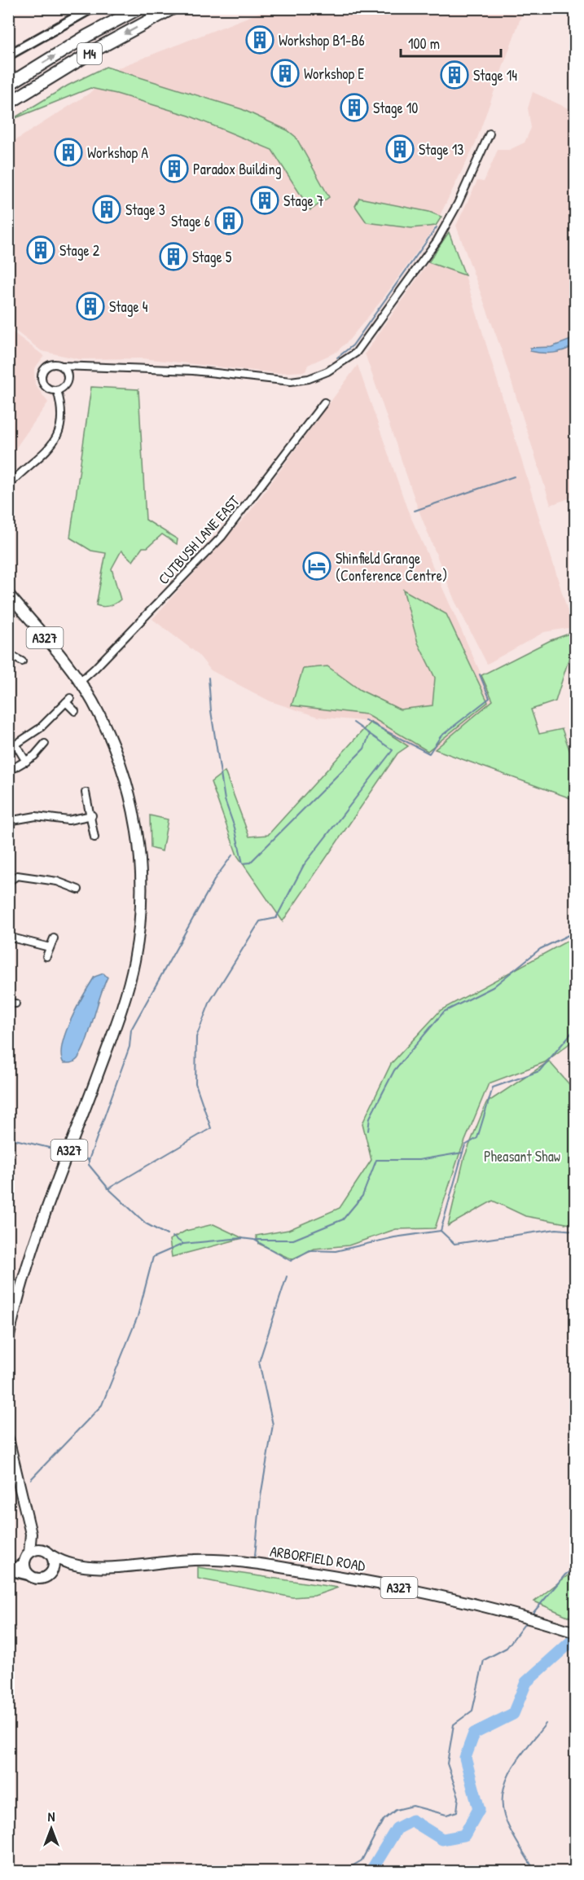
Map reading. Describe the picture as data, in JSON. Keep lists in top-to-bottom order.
{
  "streets": {
    "highway": ["M4"],
    "main road": ["A327", "ARBORFIELD ROAD"],
    "street": ["CUTBUSH LANE EAST"]
  },
  "crossings": [
    ["CUTBUSH LANE EAST", "A327"],
    ["A327", "ARBORFIELD ROAD"]
  ],
  "parks": ["Pheasant Shaw"],
  "places": {
    "building": [
      "Workshop B1-B6",
      "Workshop E",
      "Stage 14",
      "Stage 10",
      "Stage 13",
      "Workshop A",
      "Paradox Building",
      "Stage 7",
      "Stage 3",
      "Stage 6",
      "Stage 2",
      "Stage 5",
      "Stage 4"
    ],
    "hotel": ["Shinfield Grange (Conference Centre)"]
  },
  "scale_bar": "100 m",
  "north": "top"
}
